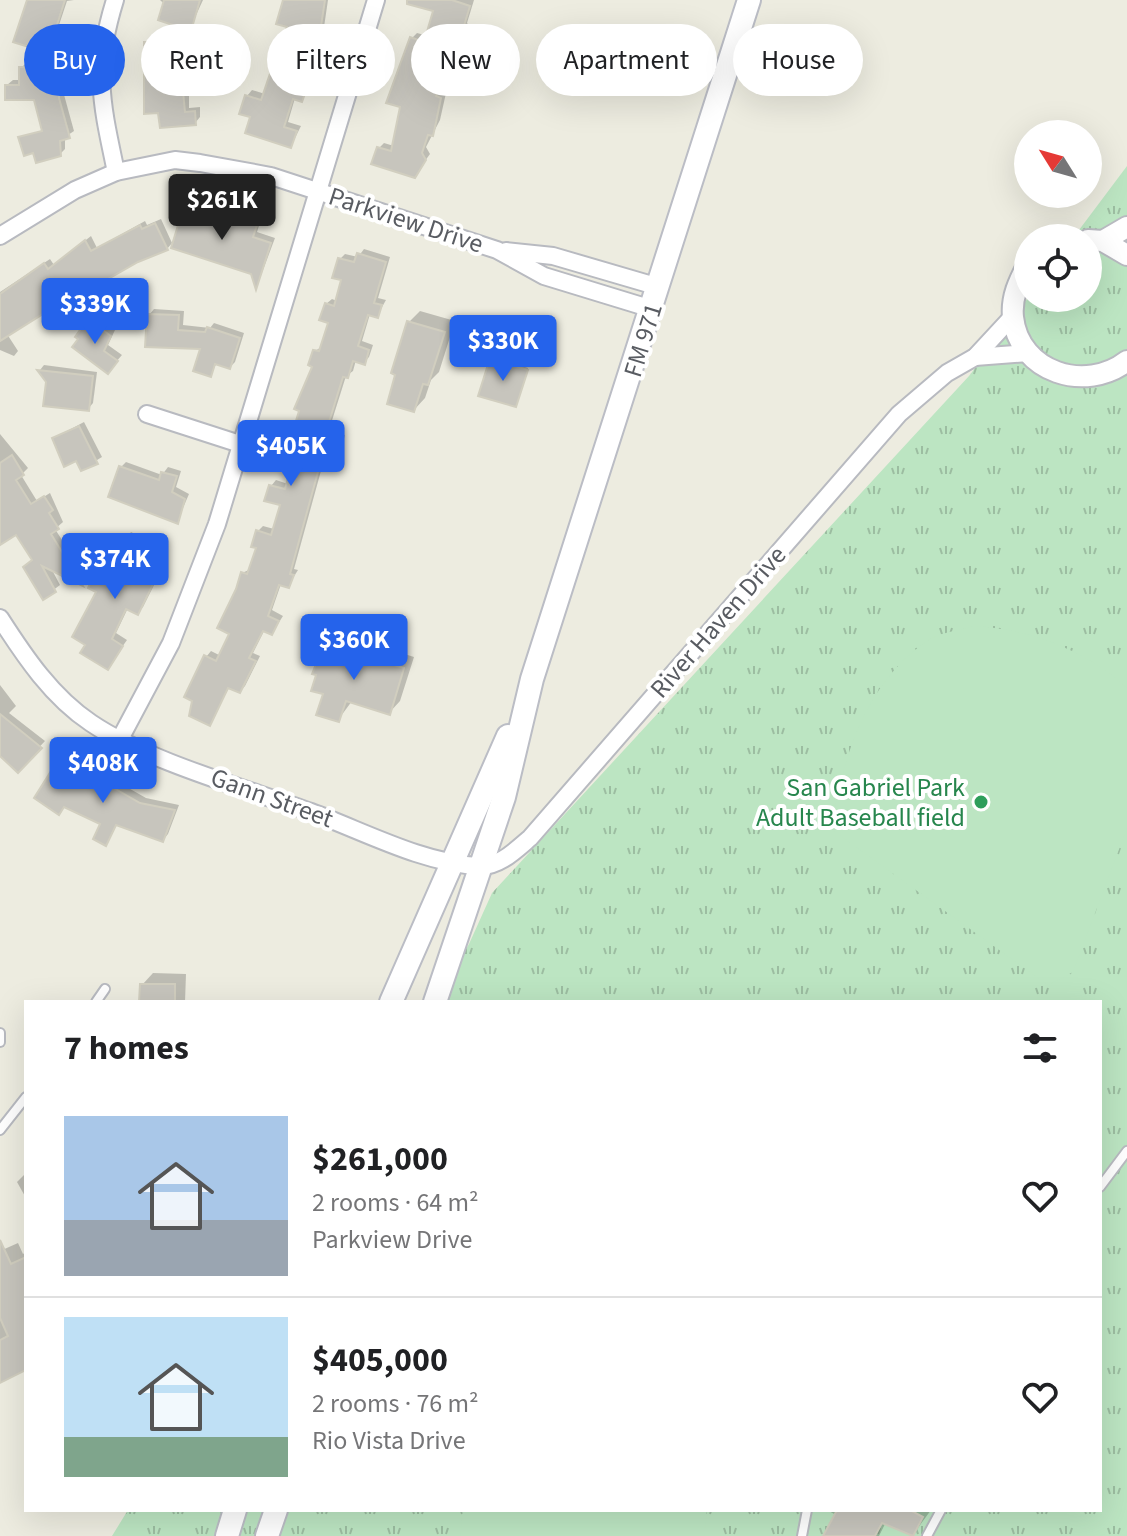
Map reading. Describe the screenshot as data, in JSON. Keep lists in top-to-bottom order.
{
  "streets": {
    "main road": ["FM 971"],
    "street": ["Parkview Drive", "River Haven Drive", "Gann Street"]
  },
  "crossings": [
    ["Parkview Drive", "FM 971"],
    ["FM 971", "River Haven Drive"],
    ["FM 971", "Gann Street"]
  ],
  "places": ["San Gabriel Park Adult Baseball field"],
  "north": "top left",
  "page": {
    "chip": [
      "Buy",
      "Rent",
      "Filters",
      "New",
      "Apartment",
      "House"
    ],
    "price": [
      "$261K",
      "$339K",
      "$330K",
      "$405K",
      "$374K",
      "$360K",
      "$408K"
    ],
    "heading": "7 homes",
    "list": [
      {
        "name": "$261,000",
        "note": "2 rooms · 64 m² · Parkview Drive"
      },
      {
        "name": "$405,000",
        "note": "2 rooms · 76 m² · Rio Vista Drive"
      }
    ]
  }
}
